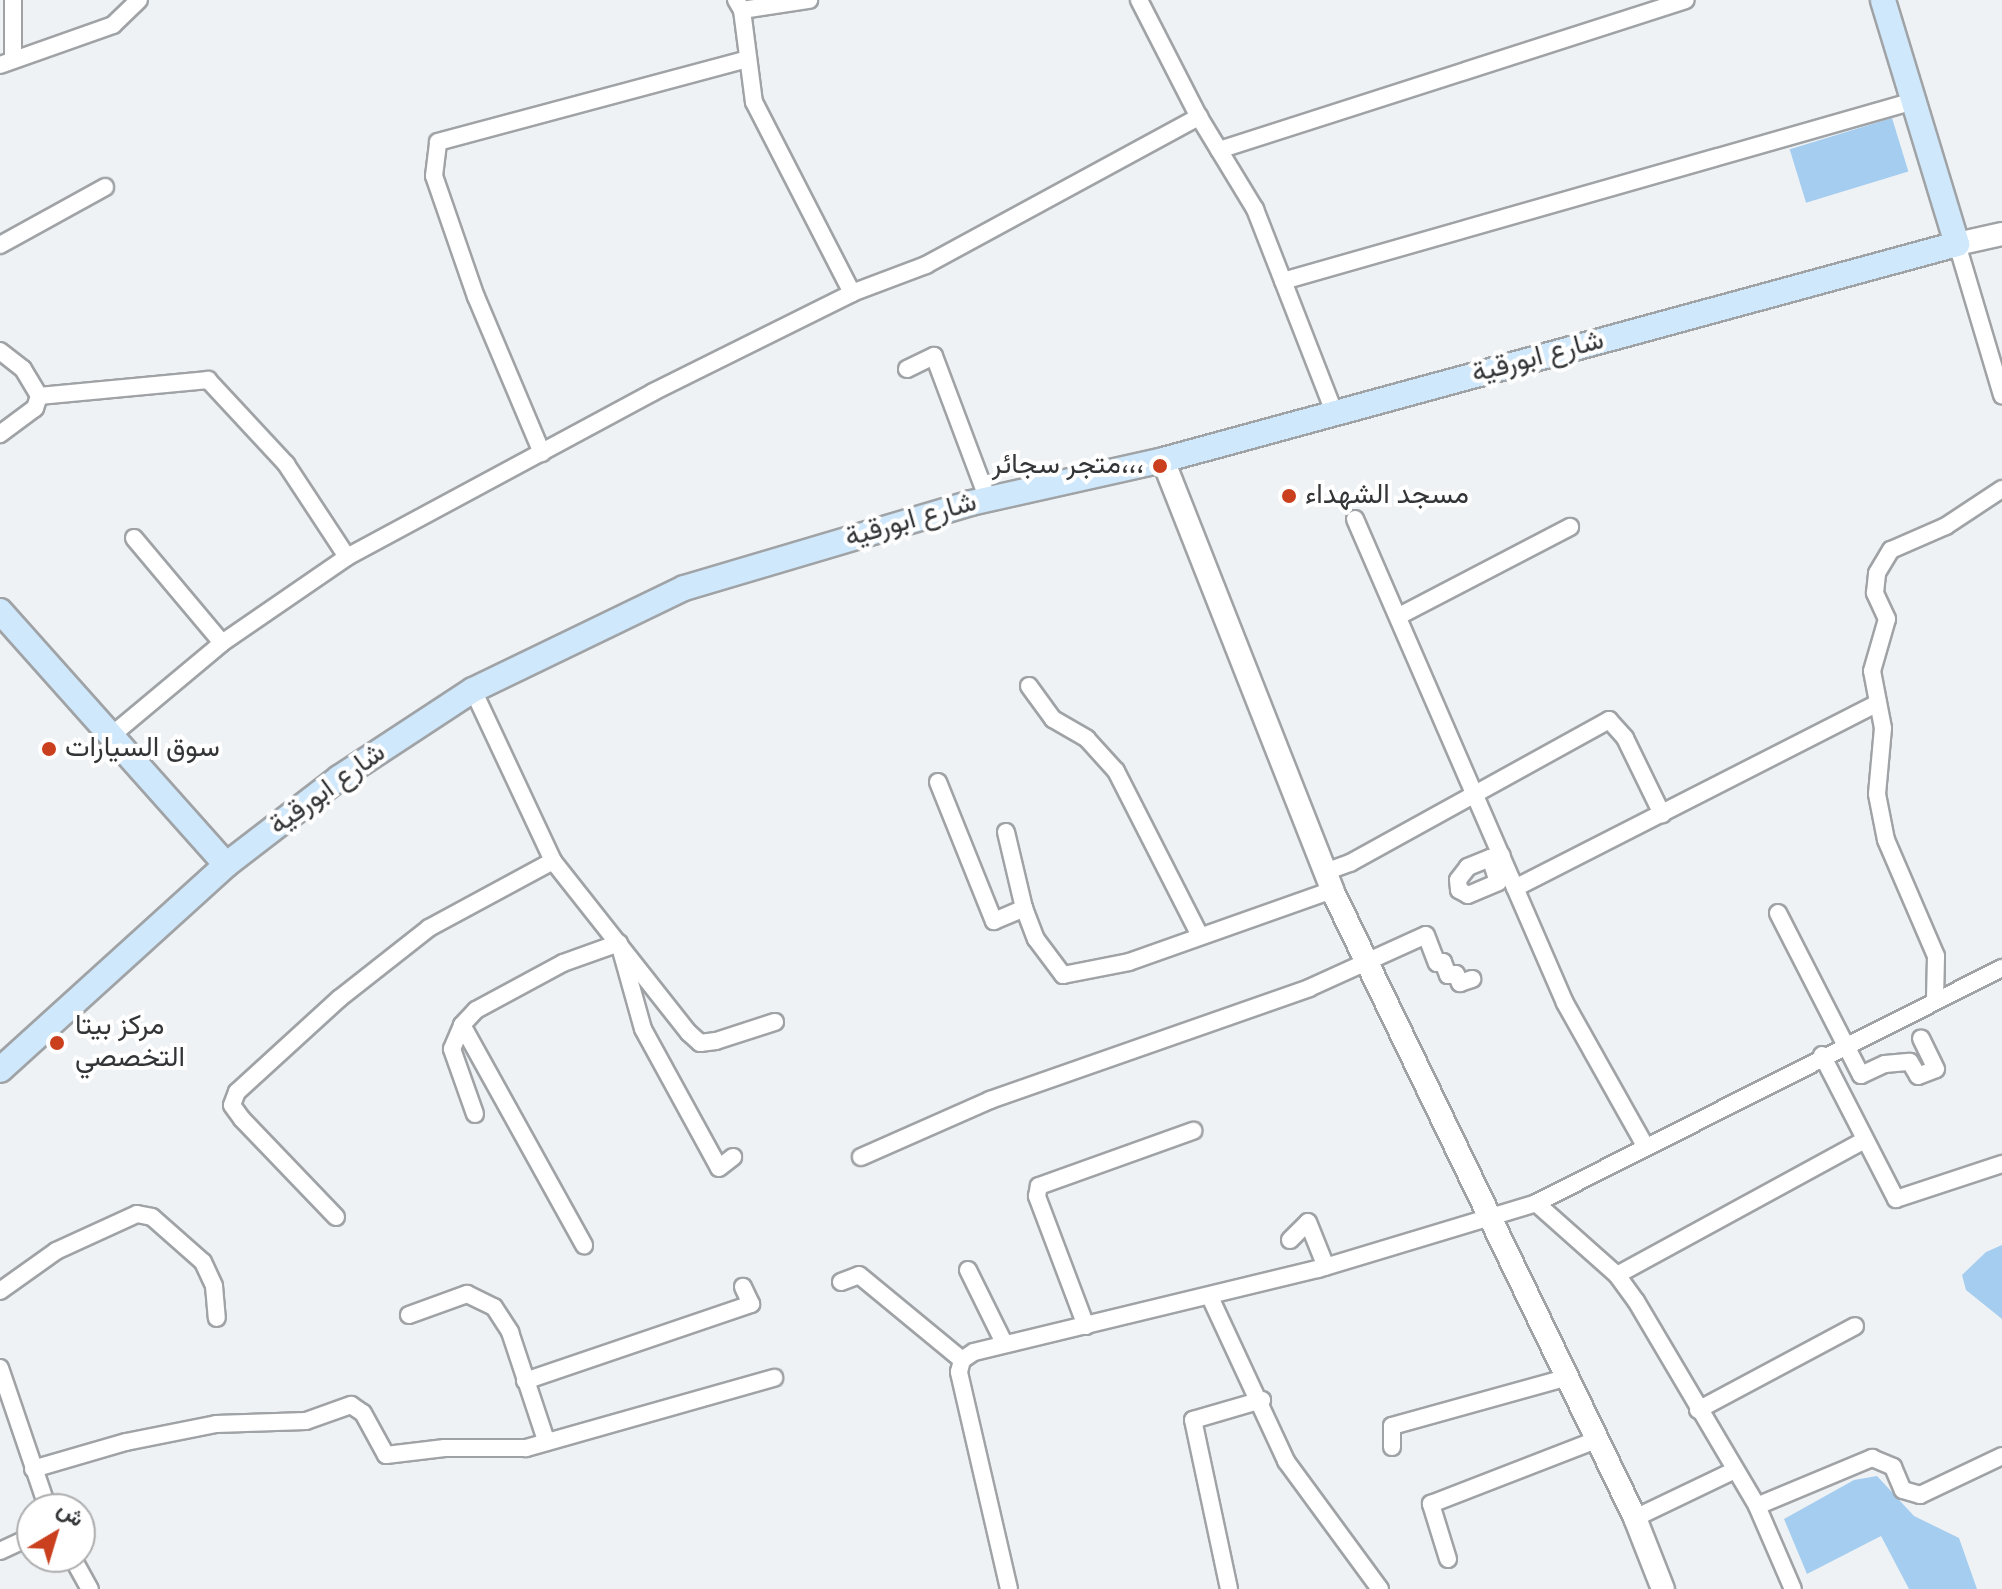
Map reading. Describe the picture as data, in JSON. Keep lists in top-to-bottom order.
{
  "streets": {
    "main road": ["شارع ابورقية"]
  },
  "places": [
    "متجر سجائر،،،",
    "مسجد الشهداء",
    "سوق السيارات",
    "مركز بيتا التخصصي"
  ],
  "north": "top right"
}
